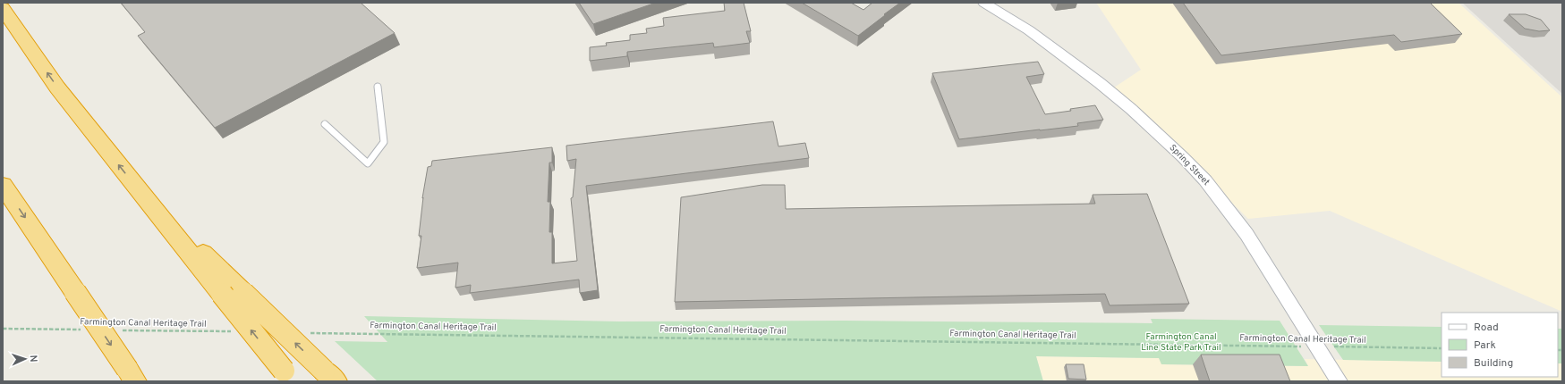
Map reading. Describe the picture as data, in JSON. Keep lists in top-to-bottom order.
{
  "streets": {
    "street": ["Spring Street"],
    "path": ["Farmington Canal Heritage Trail"]
  },
  "crossings": [
    ["Spring Street", "Farmington Canal Heritage Trail"]
  ],
  "parks": ["Farmington Canal Line State Park Trail"],
  "legend": ["Road", "Park", "Building"],
  "north": "right"
}
